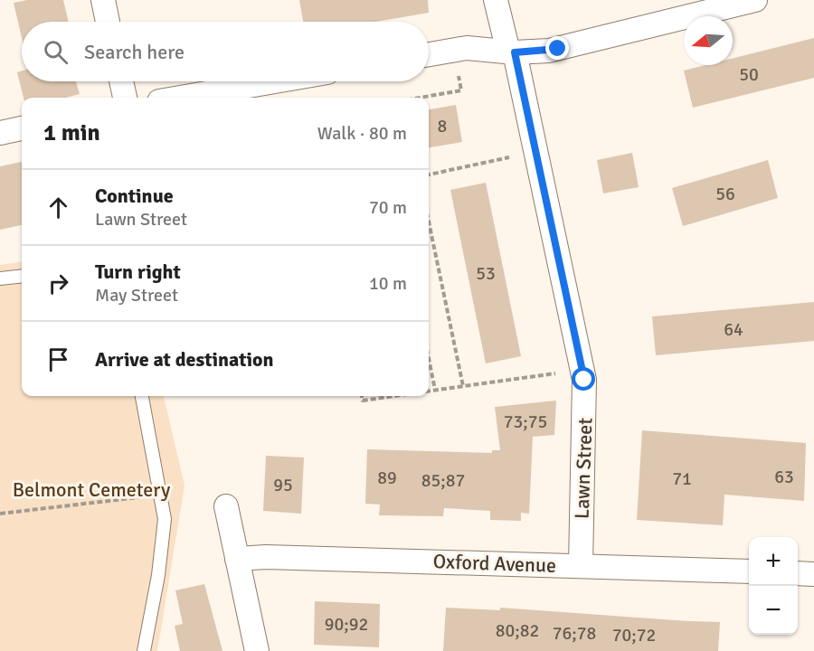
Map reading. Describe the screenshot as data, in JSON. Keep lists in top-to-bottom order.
{
  "streets": {
    "street": ["Lawn Street", "Oxford Avenue"]
  },
  "crossings": [
    ["Lawn Street", "Oxford Avenue"]
  ],
  "parks": ["Belmont Cemetery"],
  "house_numbers": [
    "50",
    "8",
    "56",
    "53",
    "64",
    "73;75",
    "63",
    "89",
    "71",
    "85;87",
    "95",
    "90;92",
    "80;82",
    "76;78",
    "70;72"
  ],
  "north": "left",
  "page": {
    "search": "Search here",
    "heading": ["1 min", "Walk · 80 m"],
    "list": [
      ["Continue", "Lawn Street", "70 m"],
      ["Turn right", "May Street", "10 m"],
      "Arrive at destination"
    ],
    "map_buttons": ["+", "−"]
  }
}
